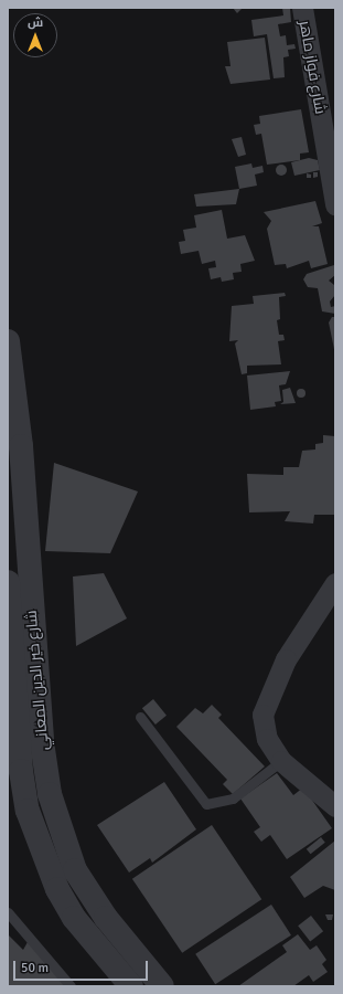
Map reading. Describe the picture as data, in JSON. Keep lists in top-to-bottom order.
{
  "streets": {
    "street": ["شارع فواز ماهر", "شارع خير الدين المعاني"]
  },
  "scale_bar": "50 m",
  "north": "top"
}
